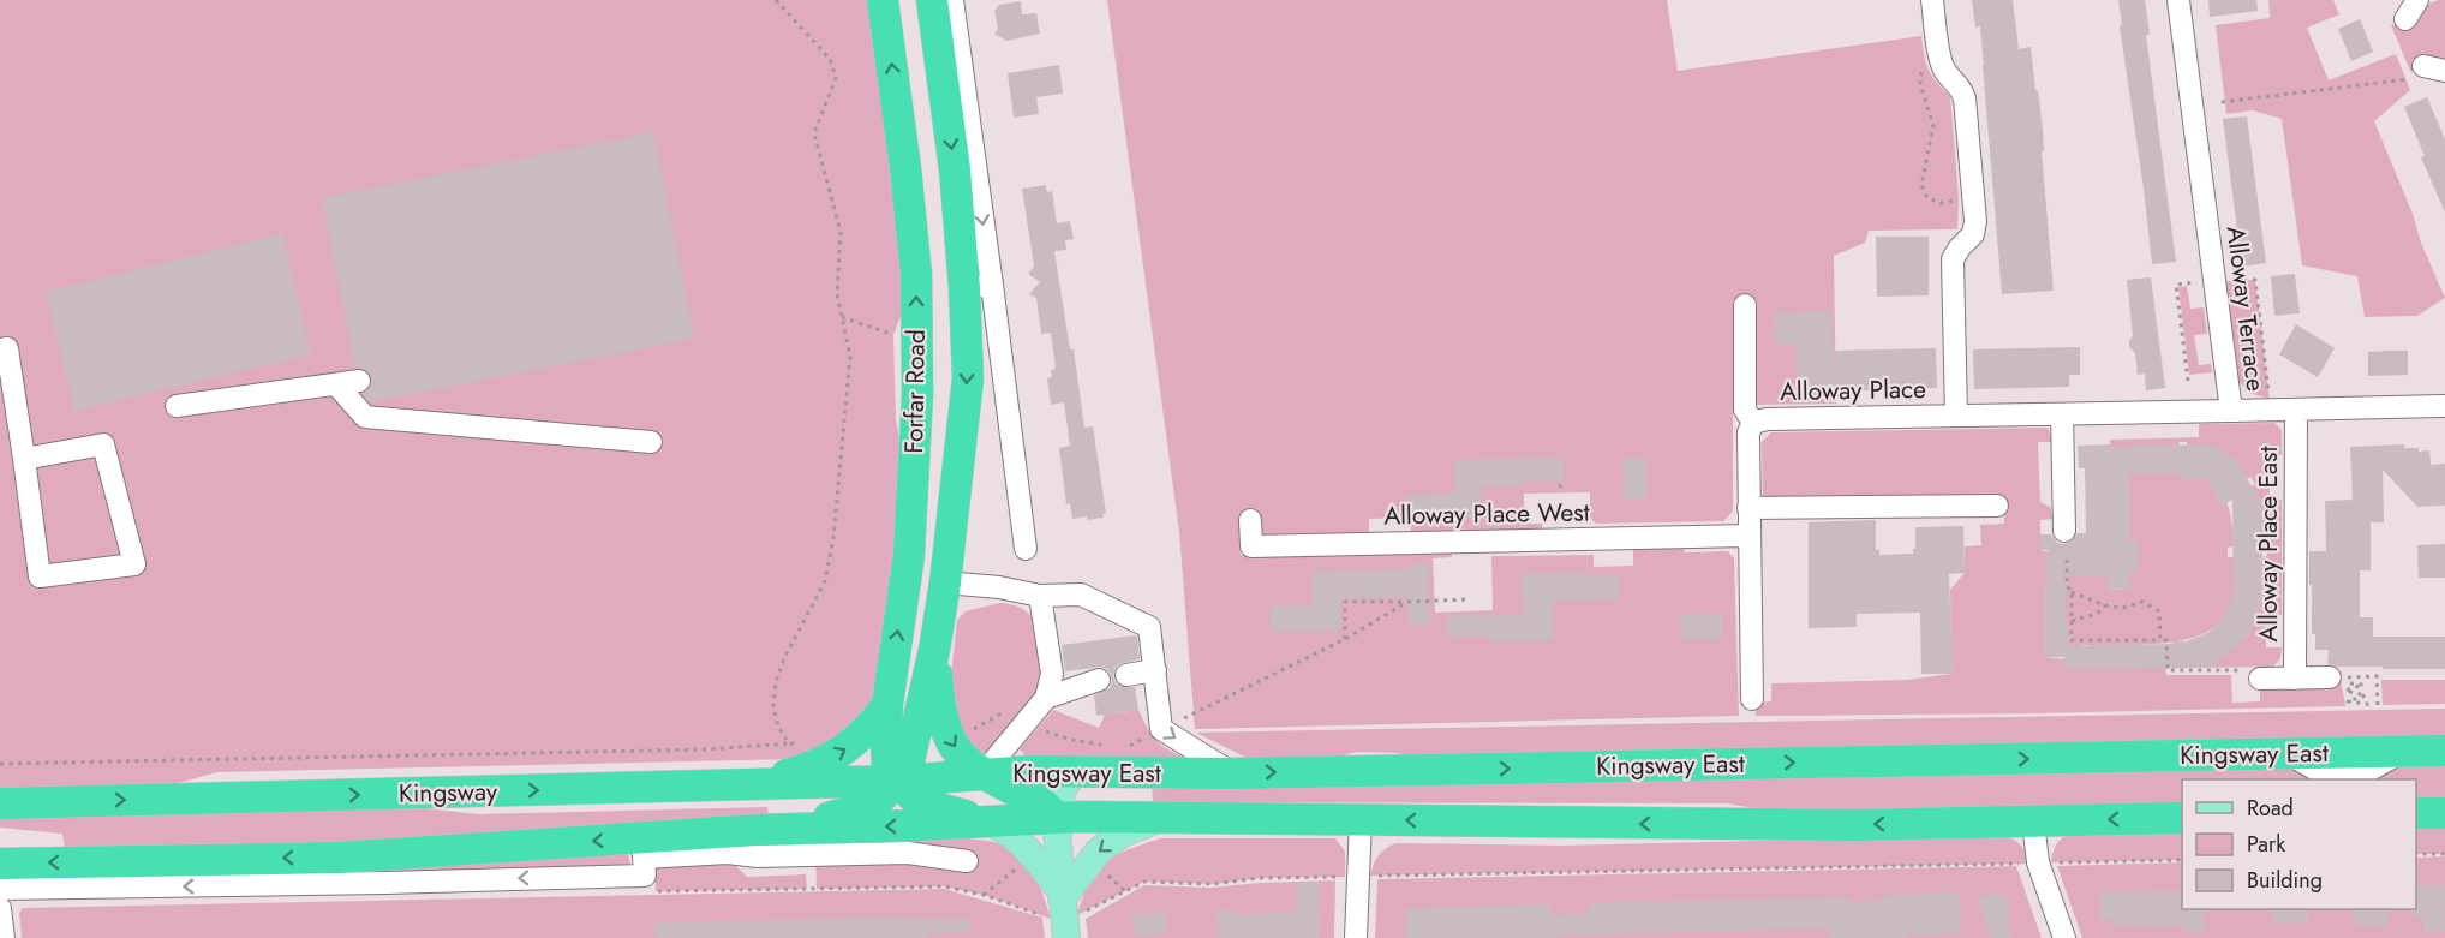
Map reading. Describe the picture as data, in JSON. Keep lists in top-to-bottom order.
{
  "streets": {
    "highway": ["Forfar Road", "Kingsway East", "Kingsway"],
    "street": [
      "Alloway Terrace",
      "Alloway Place",
      "Alloway Place West",
      "Alloway Place East"
    ]
  },
  "crossings": [
    ["Alloway Terrace", "Alloway Place"],
    ["Alloway Terrace", "Alloway Place East"],
    ["Alloway Place", "Alloway Place West"],
    ["Forfar Road", "Kingsway East"],
    ["Forfar Road", "Kingsway"],
    ["Kingsway East", "Kingsway"]
  ],
  "legend": ["Road", "Park", "Building"]
}
